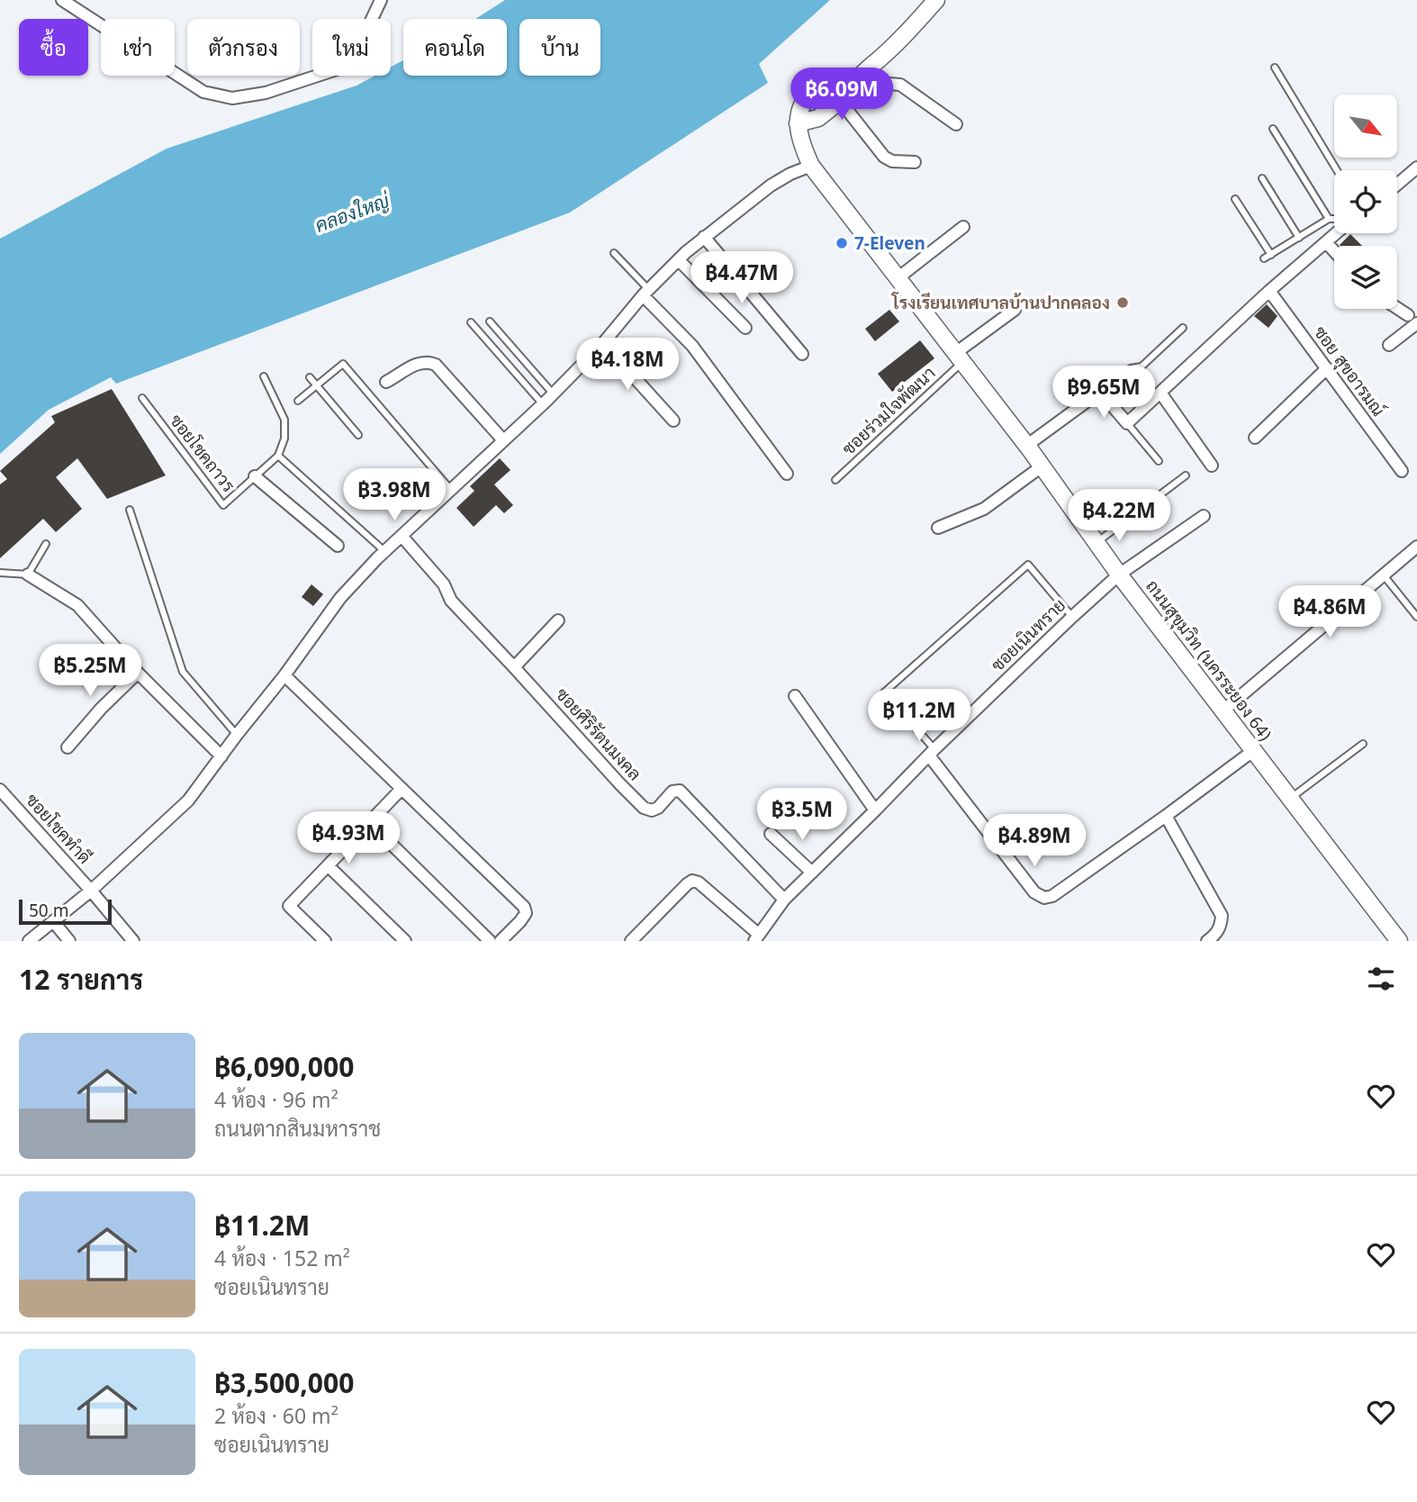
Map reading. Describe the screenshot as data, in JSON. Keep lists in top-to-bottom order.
{
  "streets": {
    "street": [
      "ซอย สุขอารมณ์",
      "ซอยเนินทราย",
      "ถนนสุขุมวิท (นครระยอง 64)",
      "ซอยศิริรัตนมงคล",
      "ซอยโชคทำดี"
    ],
    "lane": ["ซอยร่วมใจพัฒนา", "ซอยโชคถาวร"]
  },
  "crossings": [
    ["ซอยร่วมใจพัฒนา", "ถนนสุขุมวิท (นครระยอง 64)"],
    ["ซอยเนินทราย", "ถนนสุขุมวิท (นครระยอง 64)"],
    ["ซอยเนินทราย", "ซอยศิริรัตนมงคล"]
  ],
  "water": ["คลองใหญ่"],
  "places": ["7-Eleven", "โรงเรียนเทศบาลบ้านปากคลอง"],
  "scale_bar": "50 m",
  "north": "bottom right",
  "page": {
    "chip": [
      "ซื้อ",
      "เช่า",
      "ตัวกรอง",
      "ใหม่",
      "คอนโด",
      "บ้าน"
    ],
    "price": [
      "฿6.09M",
      "฿4.47M",
      "฿4.18M",
      "฿9.65M",
      "฿3.98M",
      "฿4.22M",
      "฿4.86M",
      "฿5.25M",
      "฿11.2M",
      "฿3.5M",
      "฿4.93M",
      "฿4.89M"
    ],
    "scale": "50 m",
    "heading": "12 รายการ",
    "list": [
      {
        "name": "฿6,090,000",
        "note": "4 ห้อง · 96 m² · ถนนตากสินมหาราช"
      },
      {
        "name": "฿11.2M",
        "note": "4 ห้อง · 152 m² · ซอยเนินทราย"
      },
      {
        "name": "฿3,500,000",
        "note": "2 ห้อง · 60 m² · ซอยเนินทราย"
      }
    ]
  }
}
